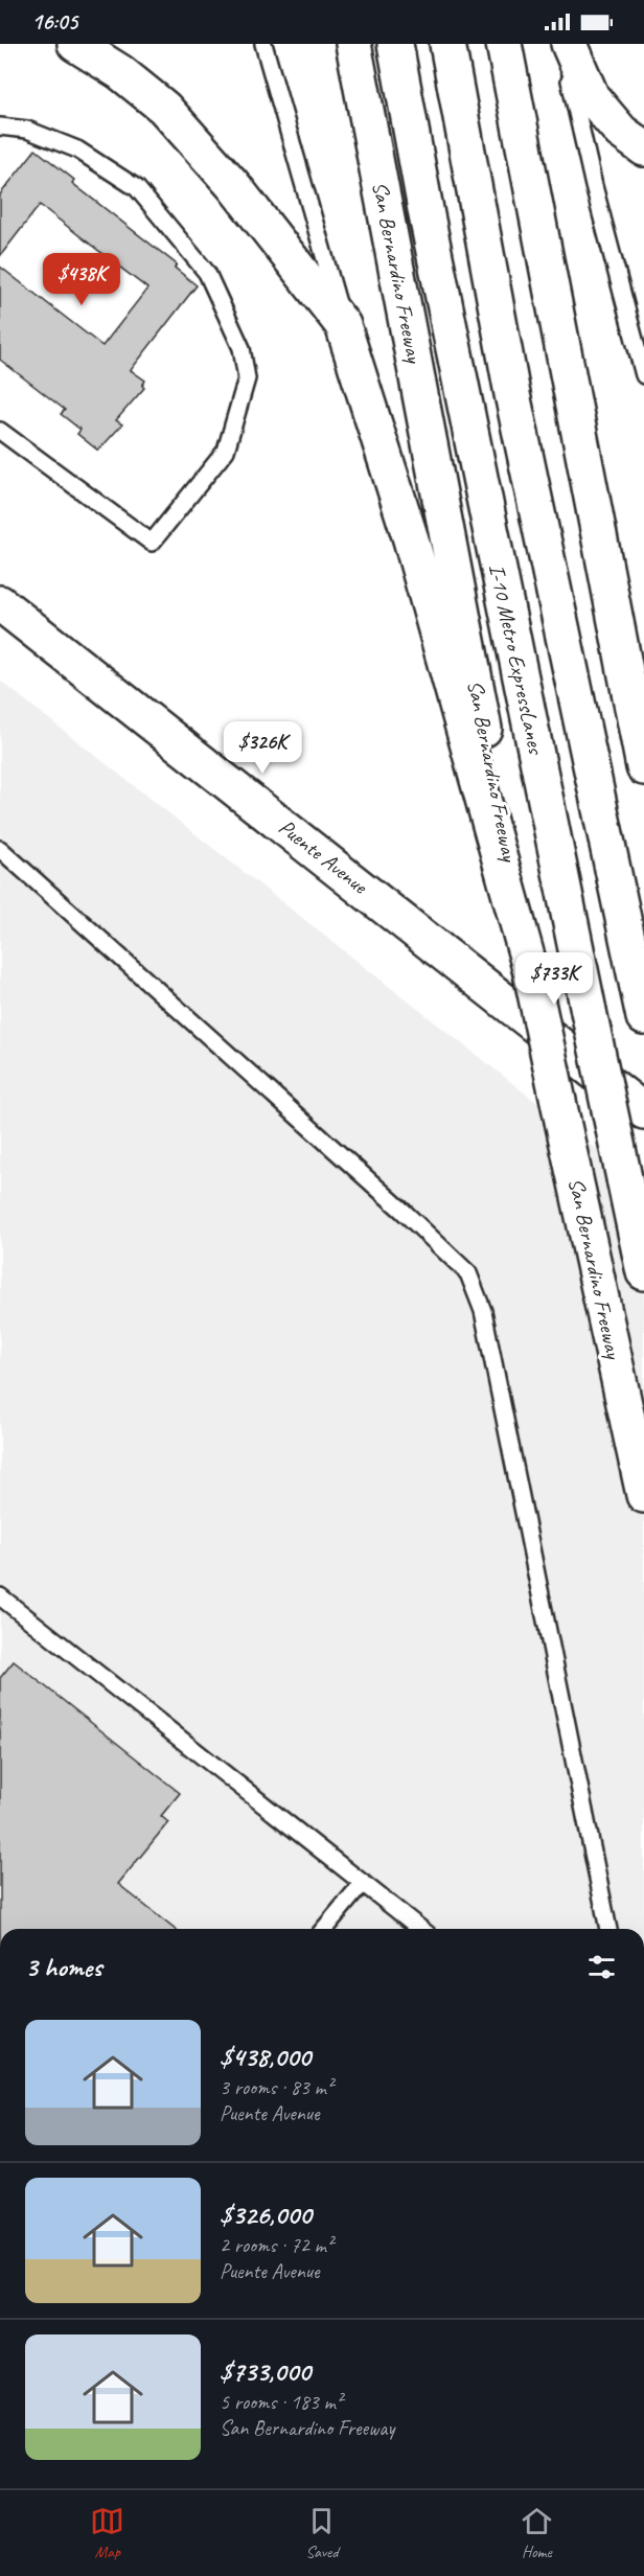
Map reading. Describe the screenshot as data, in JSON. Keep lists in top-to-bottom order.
{
  "streets": {
    "main road": ["San Bernardino Freeway", "I-10 Metro ExpressLanes", "Puente Avenue"]
  },
  "page": {
    "status": "16:05",
    "price": ["$438K", "$326K", "$733K"],
    "heading": "3 homes",
    "list": [
      {
        "name": "$438,000",
        "note": "3 rooms · 83 m² · Puente Avenue"
      },
      {
        "name": "$326,000",
        "note": "2 rooms · 72 m² · Puente Avenue"
      },
      {
        "name": "$733,000",
        "note": "5 rooms · 183 m² · San Bernardino Freeway"
      }
    ],
    "tabs": ["Map", "Saved", "Home"]
  }
}
